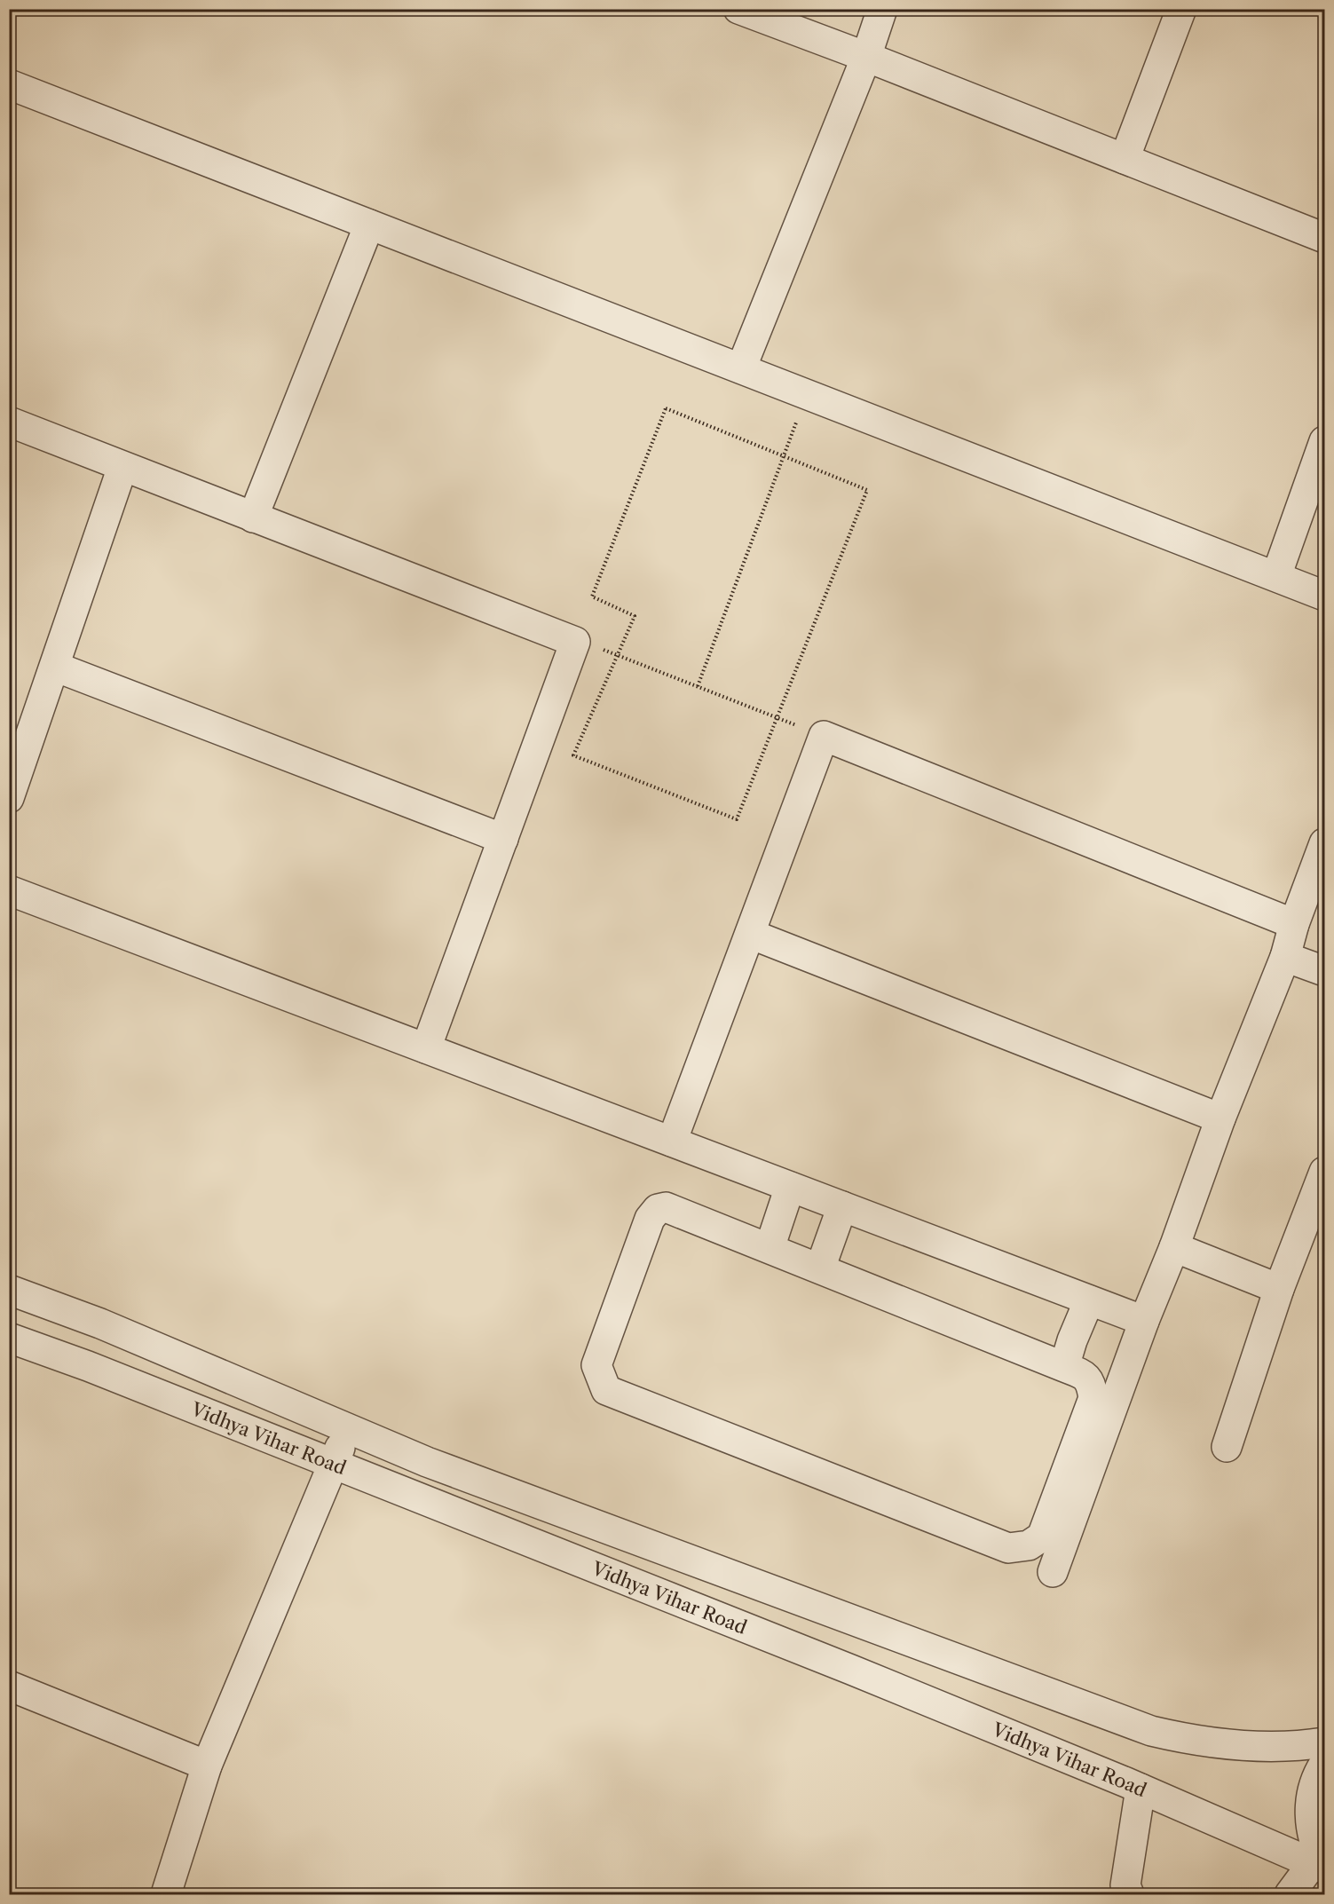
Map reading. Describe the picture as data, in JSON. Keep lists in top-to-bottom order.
{
  "streets": {
    "street": ["Vidhya Vihar Road"]
  }
}
